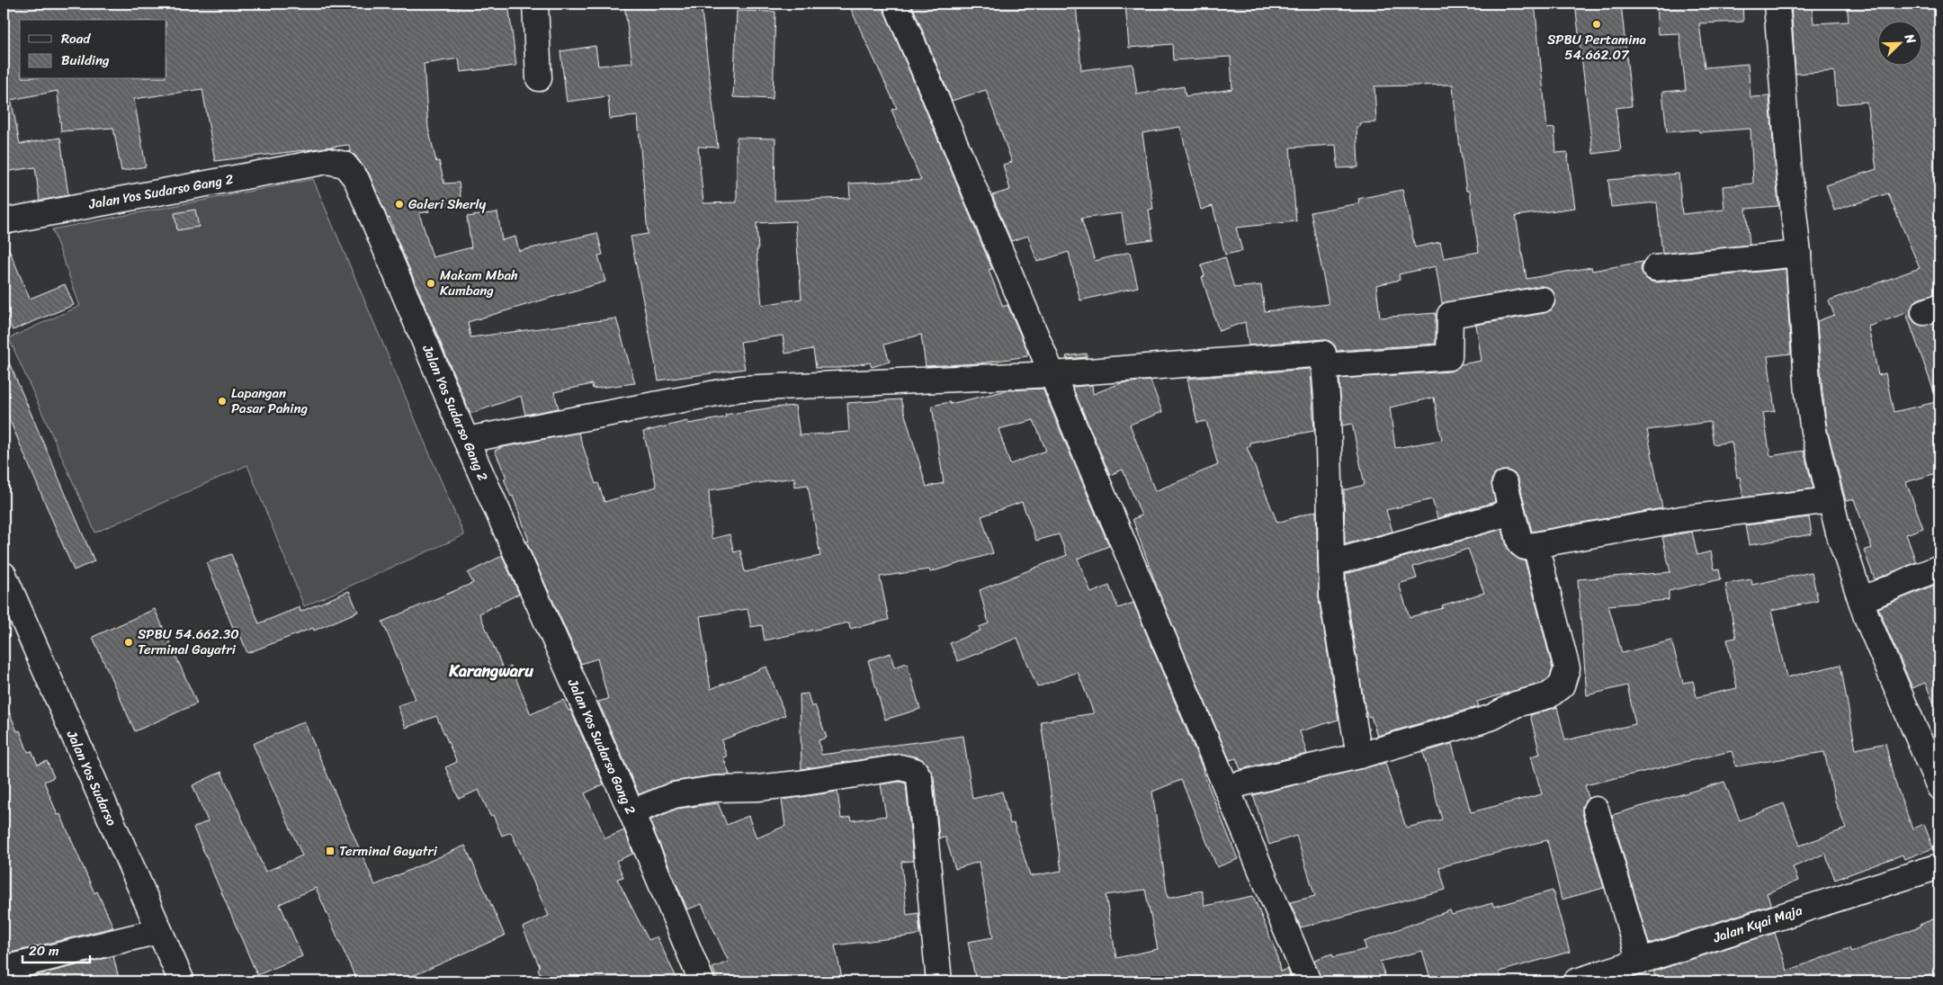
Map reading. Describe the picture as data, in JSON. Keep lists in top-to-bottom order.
{
  "streets": {
    "main road": ["Jalan Yos Sudarso Gang 2", "Jalan Yos Sudarso", "Jalan Kyai Maja"]
  },
  "districts": ["Karangwaru"],
  "places": {
    "other": [
      "SPBU Pertamina 54.662.07",
      "Galeri Sherly",
      "Makam Mbah Kumbang",
      "Lapangan Pasar Pahing",
      "SPBU 54.662.30 Terminal Gayatri"
    ],
    "transit": ["Terminal Gayatri"]
  },
  "legend": ["Road", "Building"],
  "scale_bar": "20 m",
  "north": "top right"
}
